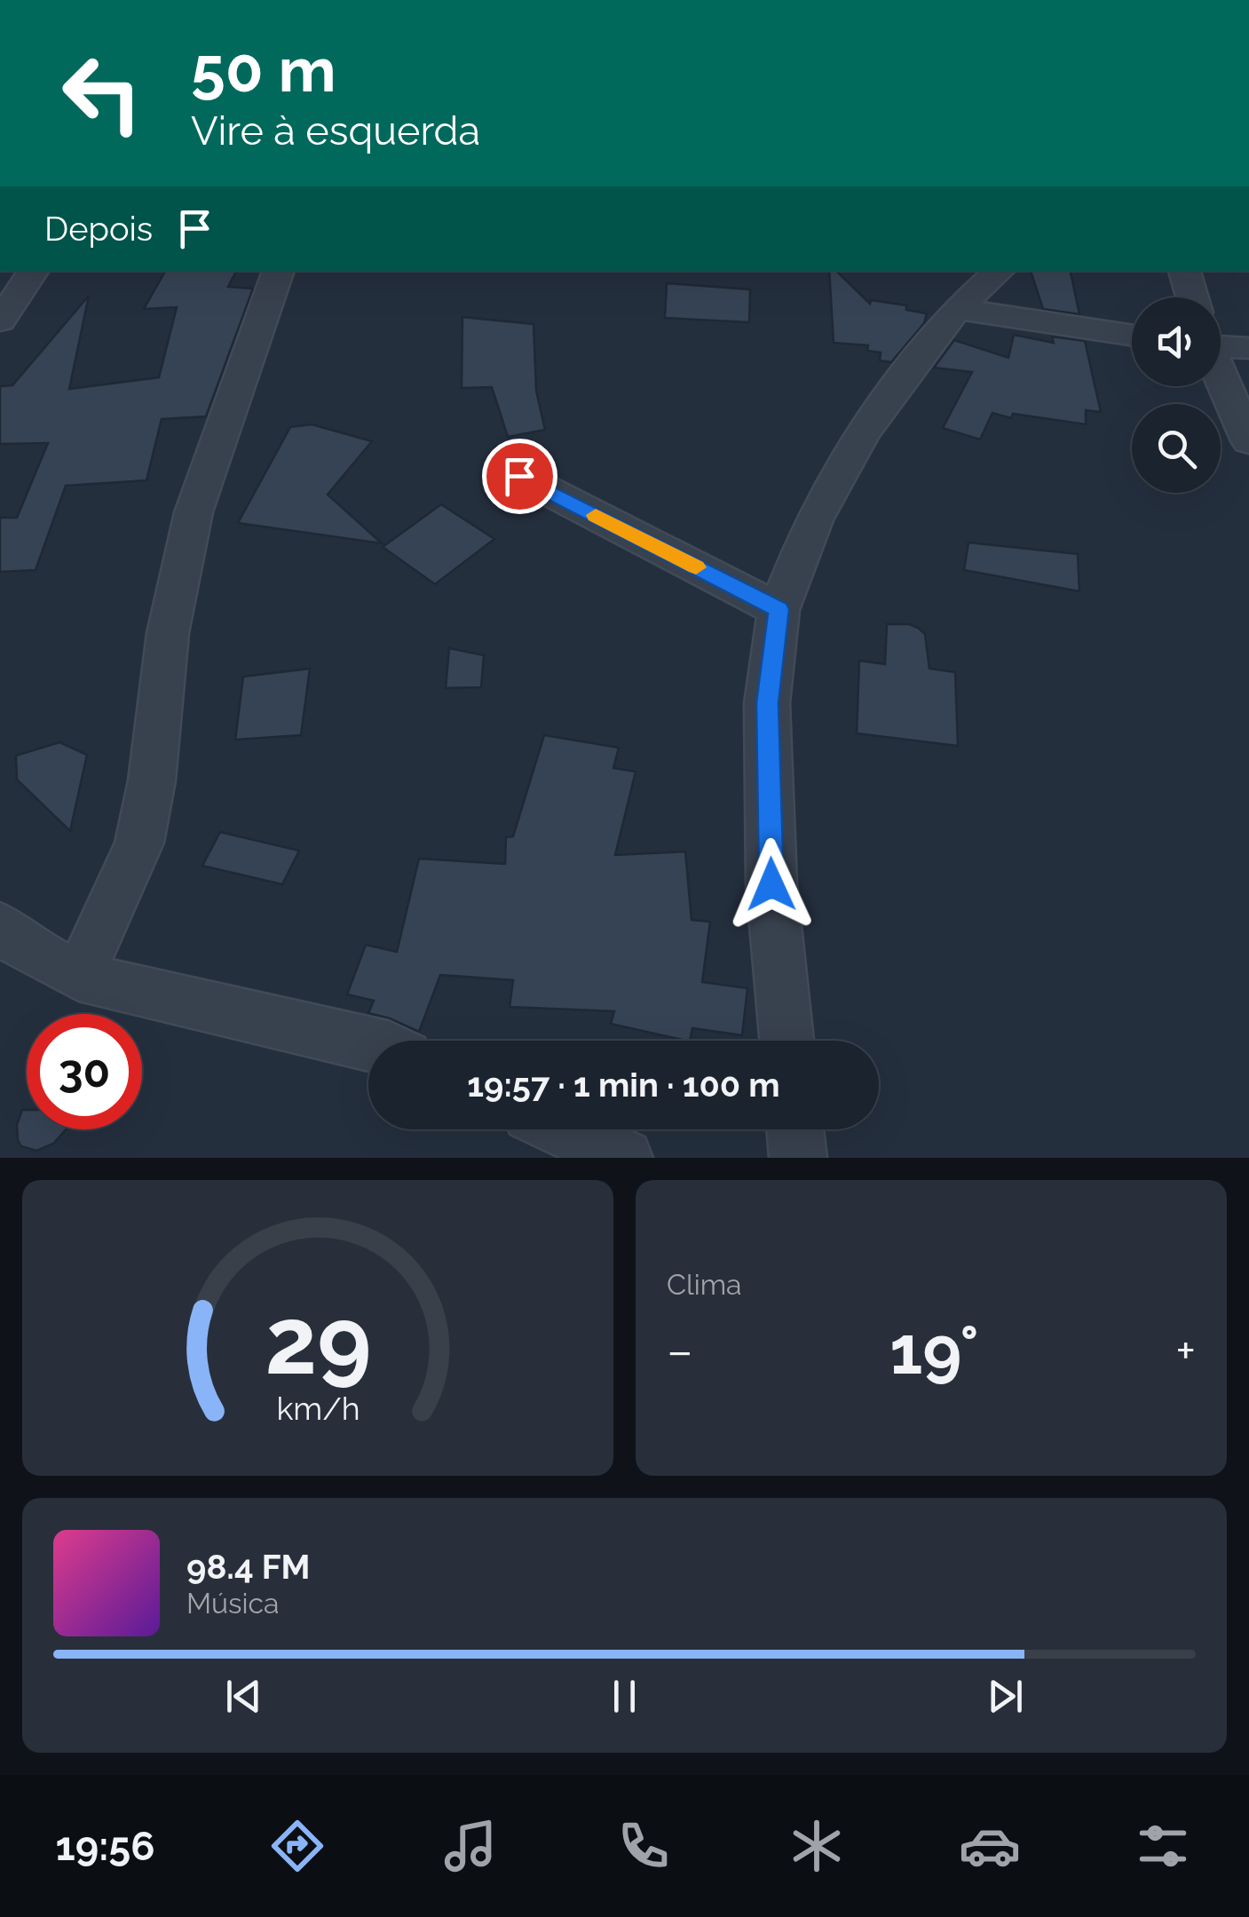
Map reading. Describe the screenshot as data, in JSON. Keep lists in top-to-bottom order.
{
  "page": {
    "turn": ["50 m", "Vire à esquerda"],
    "then": "Depois",
    "limit": "30",
    "trip": "19:57 · 1 min · 100 m",
    "tile": "Clima",
    "heat": ["−", "19°", "+"],
    "song": ["98.4 FM", "Música"],
    "tabs": "19:56",
    "gauge": ["29", "km/h"]
  }
}
